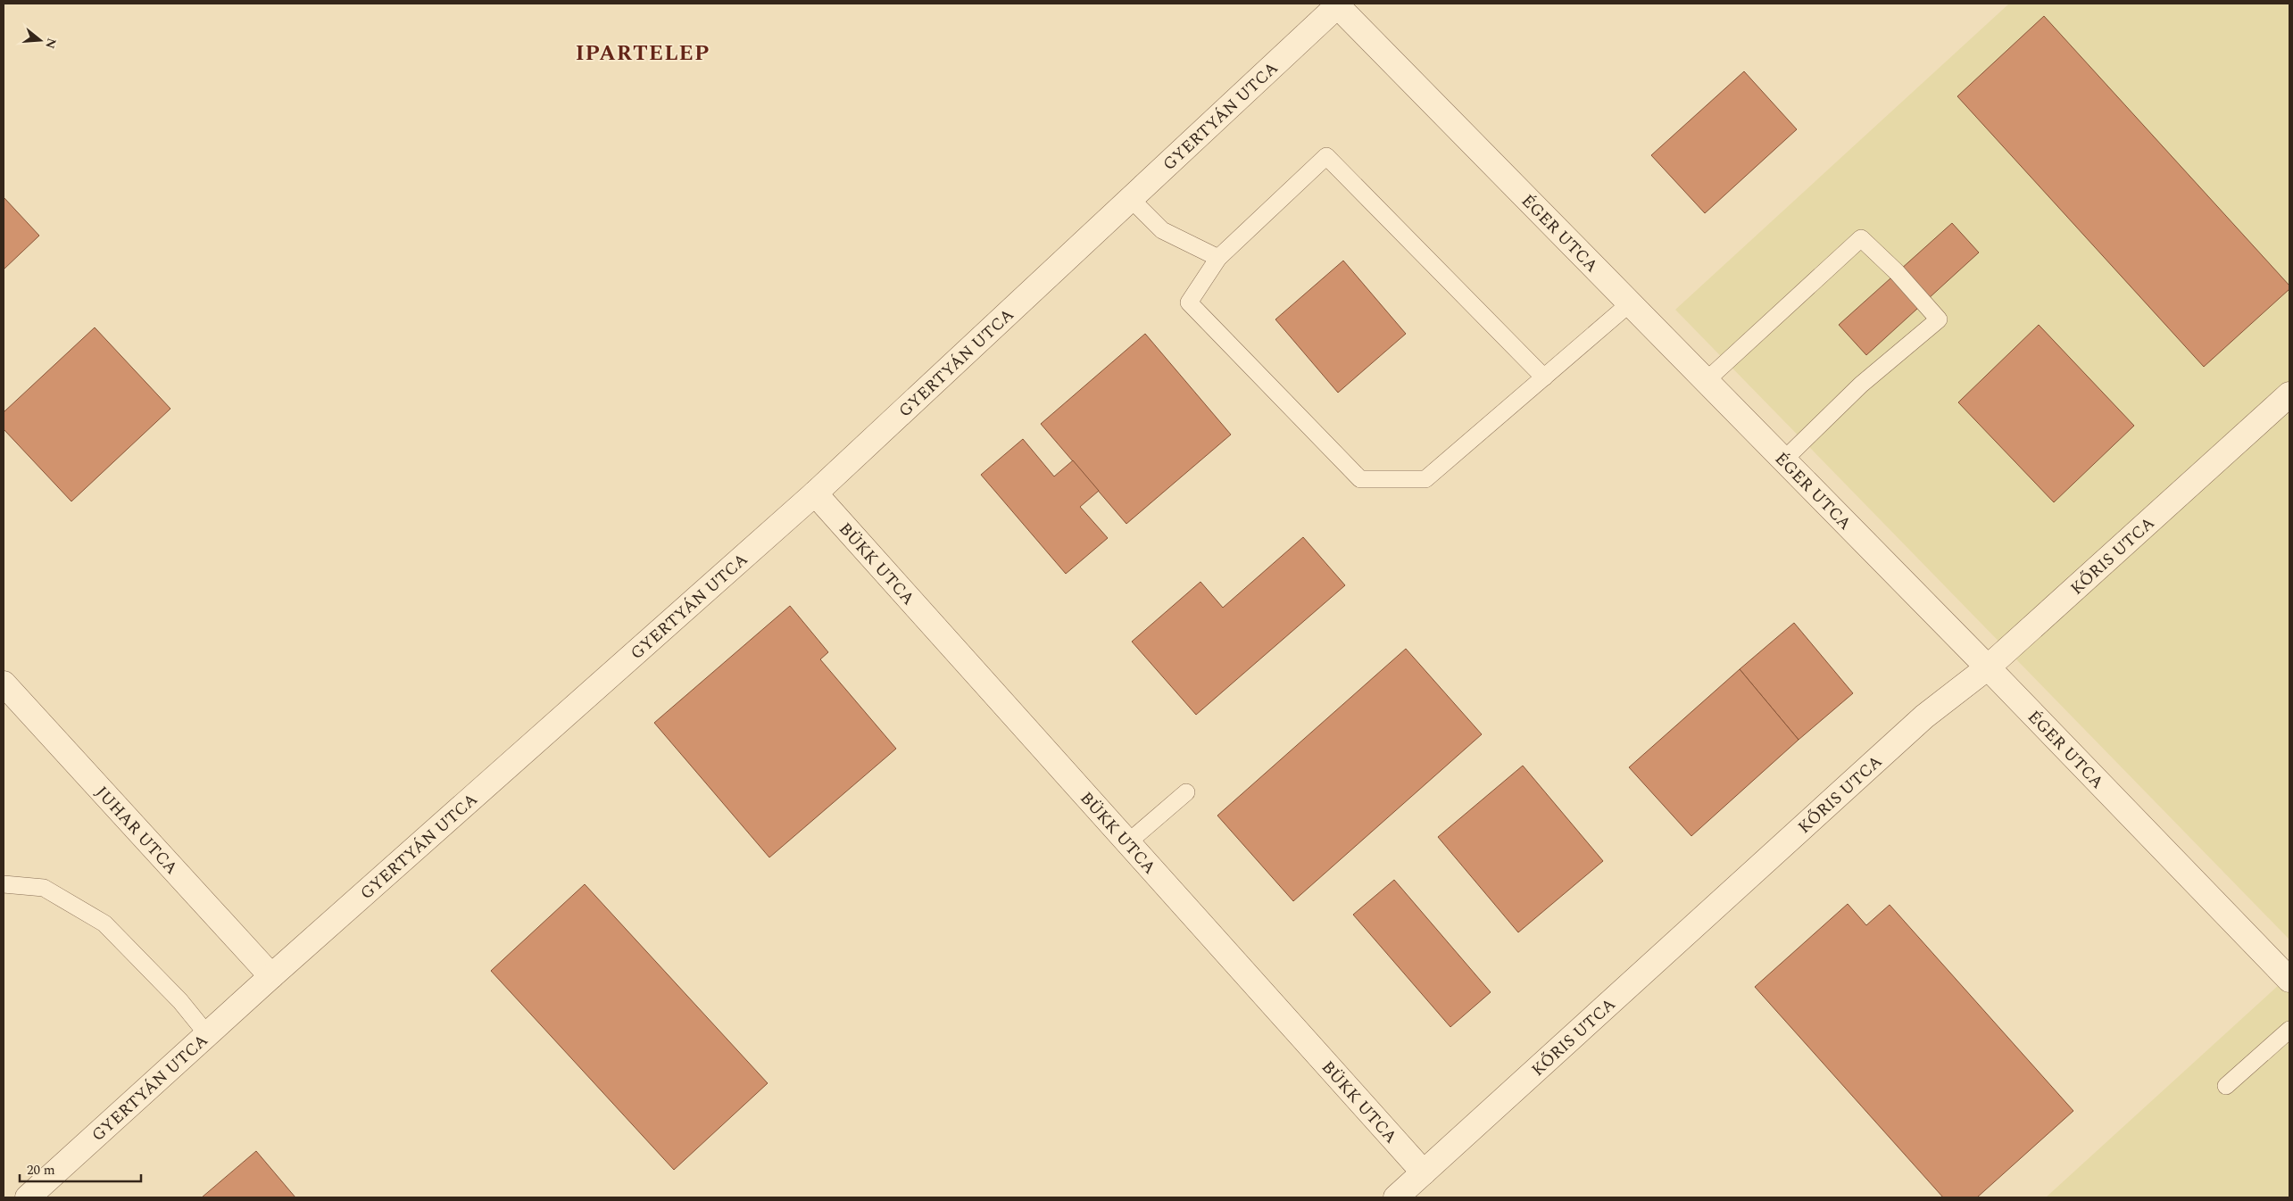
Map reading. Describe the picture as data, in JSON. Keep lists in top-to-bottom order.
{
  "streets": {
    "street": [
      "GYERTYÁN UTCA",
      "ÉGER UTCA",
      "KŐRIS UTCA",
      "BÜKK UTCA",
      "JUHAR UTCA"
    ]
  },
  "crossings": [
    ["GYERTYÁN UTCA", "ÉGER UTCA"],
    ["GYERTYÁN UTCA", "BÜKK UTCA"],
    ["GYERTYÁN UTCA", "JUHAR UTCA"],
    ["ÉGER UTCA", "KŐRIS UTCA"],
    ["KŐRIS UTCA", "BÜKK UTCA"]
  ],
  "districts": ["IPARTELEP"],
  "scale_bar": "20 m",
  "north": "right"
}
